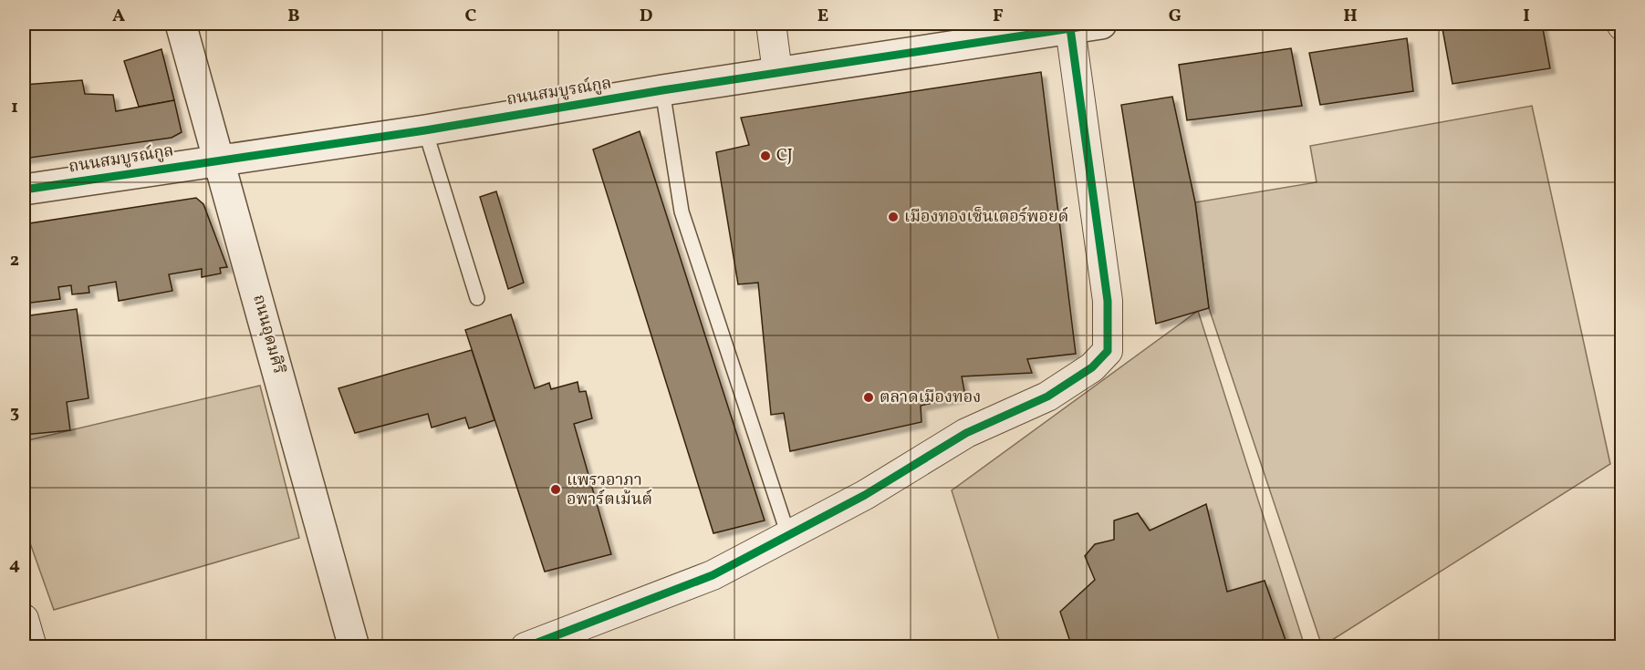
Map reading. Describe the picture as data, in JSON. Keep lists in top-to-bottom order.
{
  "streets": {
    "street": ["ถนนสมบูรณ์กูล", "ถนนอุดมศิริ"]
  },
  "crossings": [
    ["ถนนสมบูรณ์กูล", "ถนนอุดมศิริ"]
  ],
  "places": [
    "CJ",
    "เมืองทองเซ็นเตอร์พอยด์",
    "ตลาดเมืองทอง",
    "แพรวอาภา อพาร์ตเม้นต์"
  ],
  "grid": {
    "columns": [
      "A",
      "B",
      "C",
      "D",
      "E",
      "F",
      "G",
      "H",
      "I"
    ],
    "rows": [
      "1",
      "2",
      "3",
      "4"
    ]
  }
}
